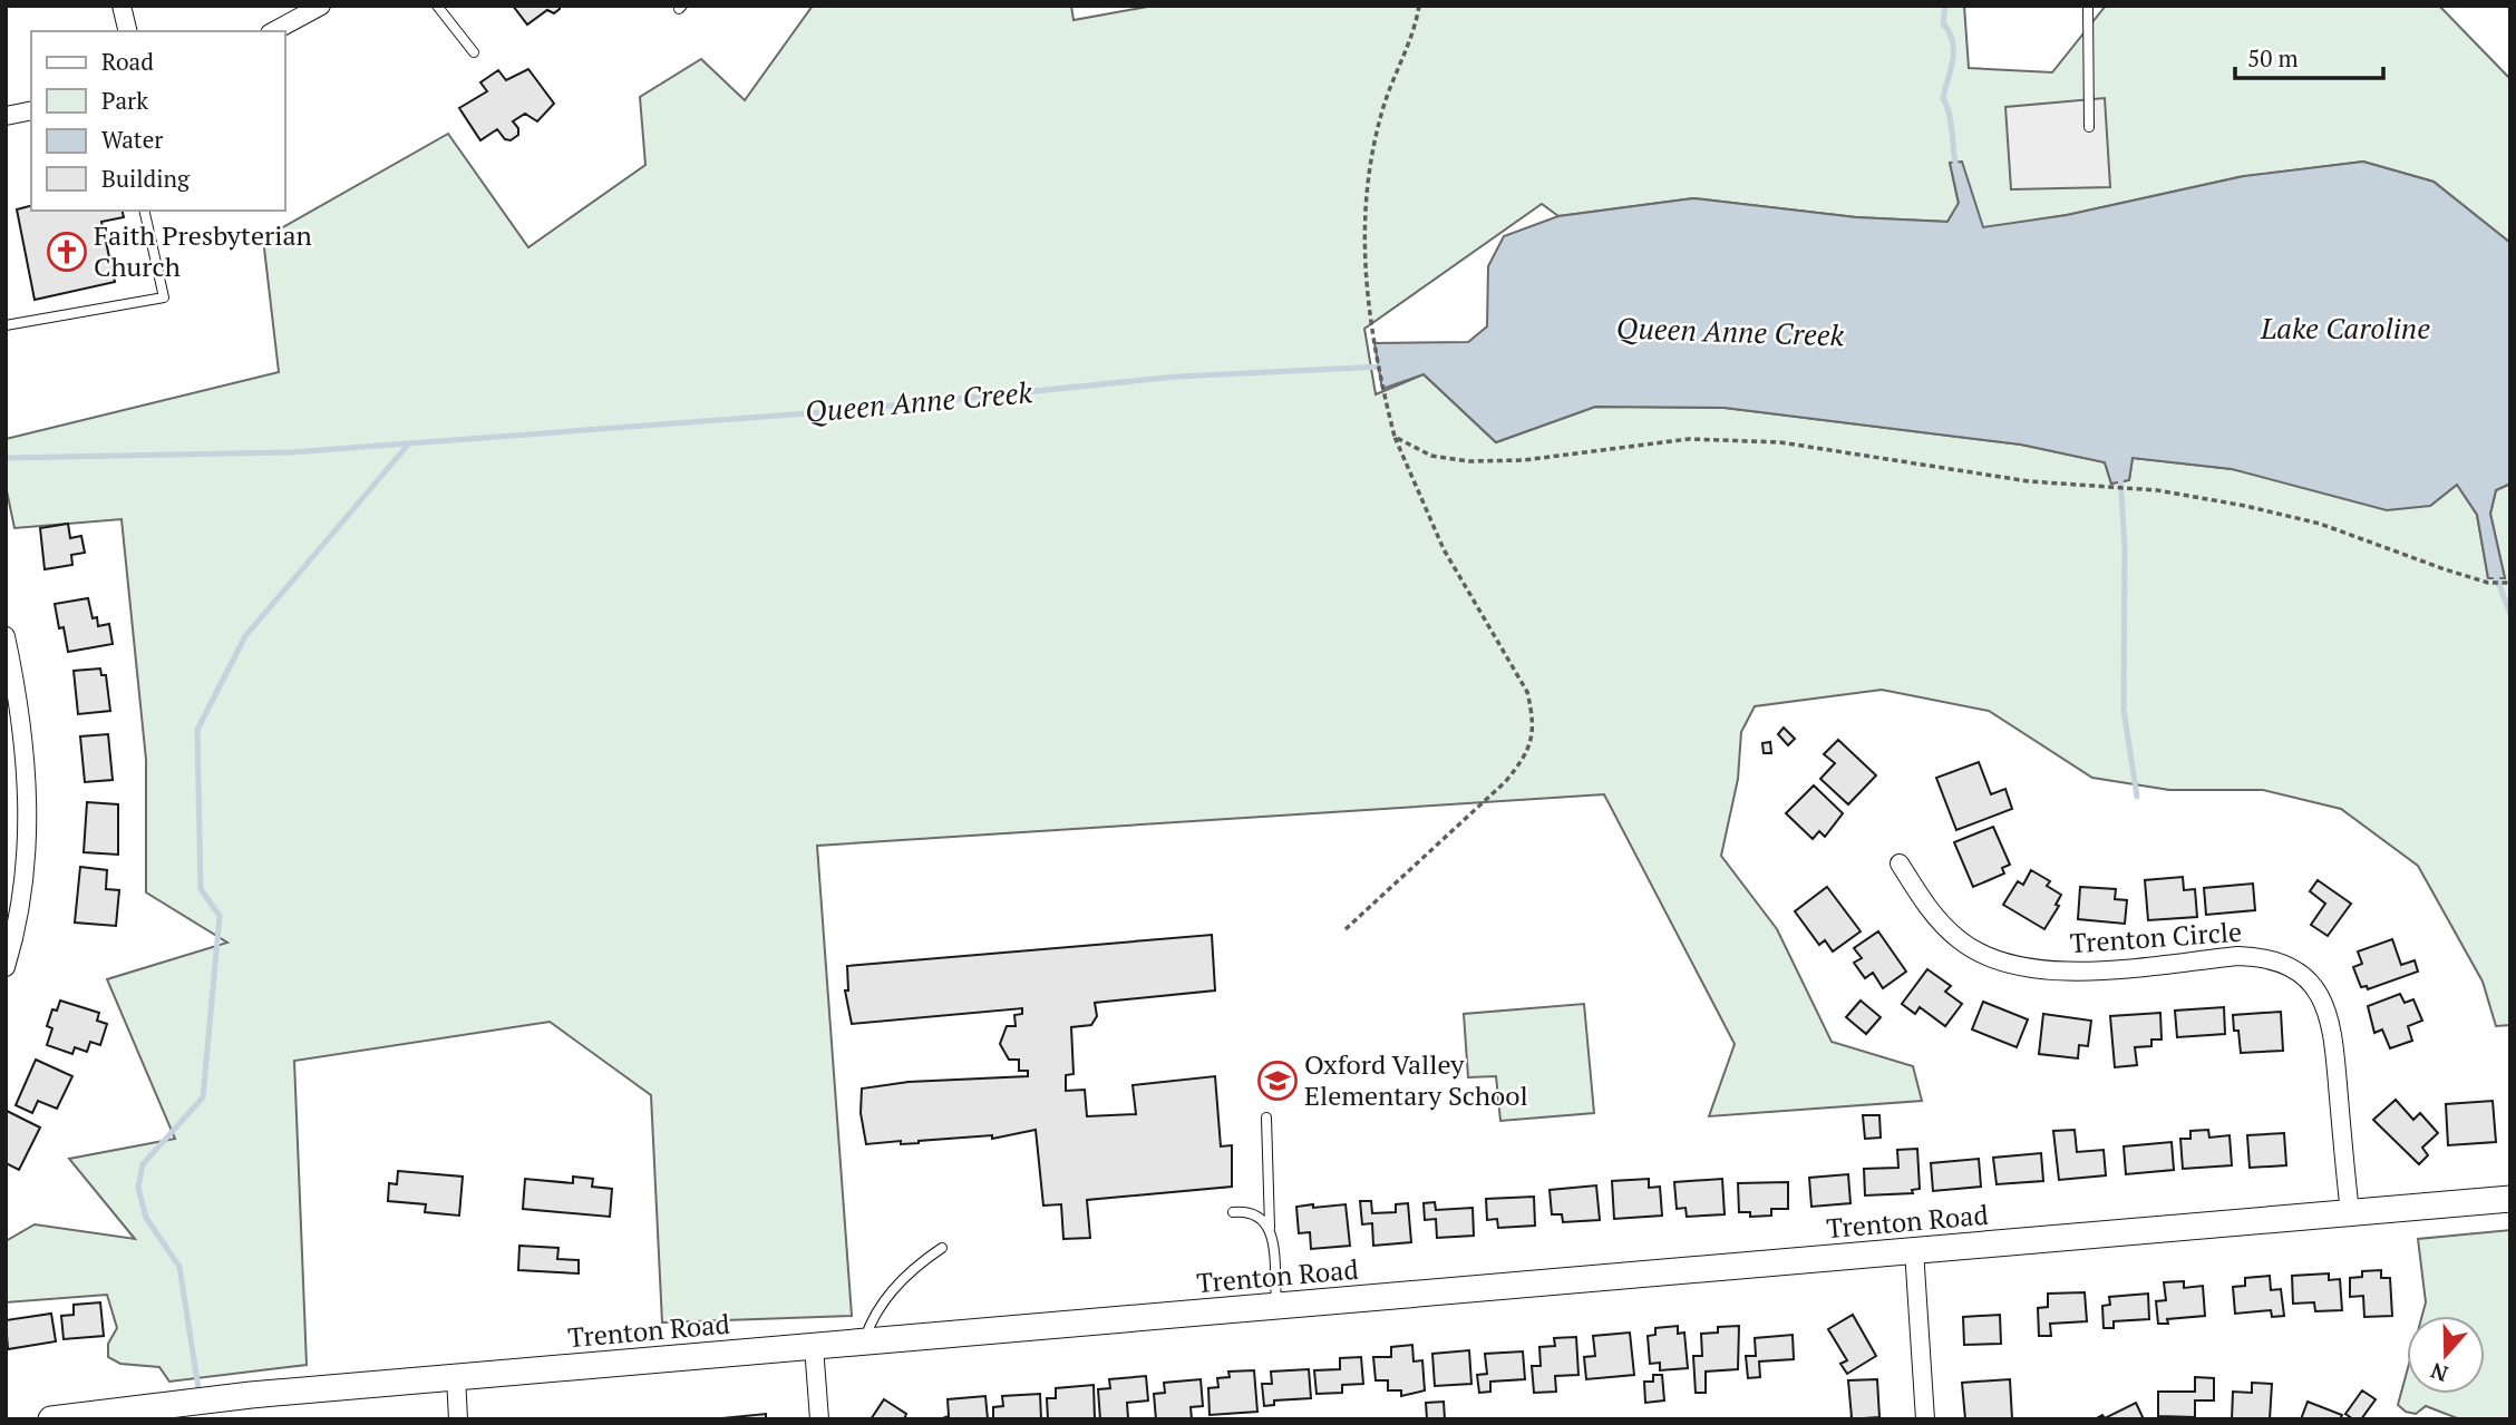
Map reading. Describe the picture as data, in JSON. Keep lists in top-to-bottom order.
{
  "streets": {
    "main road": ["Trenton Road"],
    "street": ["Trenton Circle"]
  },
  "crossings": [
    ["Trenton Circle", "Trenton Road"]
  ],
  "water": ["Lake Caroline", "Queen Anne Creek"],
  "places": {
    "church": ["Faith Presbyterian Church"],
    "school or university": ["Oxford Valley Elementary School"]
  },
  "legend": [
    "Road",
    "Park",
    "Water",
    "Building"
  ],
  "scale_bar": "50 m",
  "north": "bottom"
}
